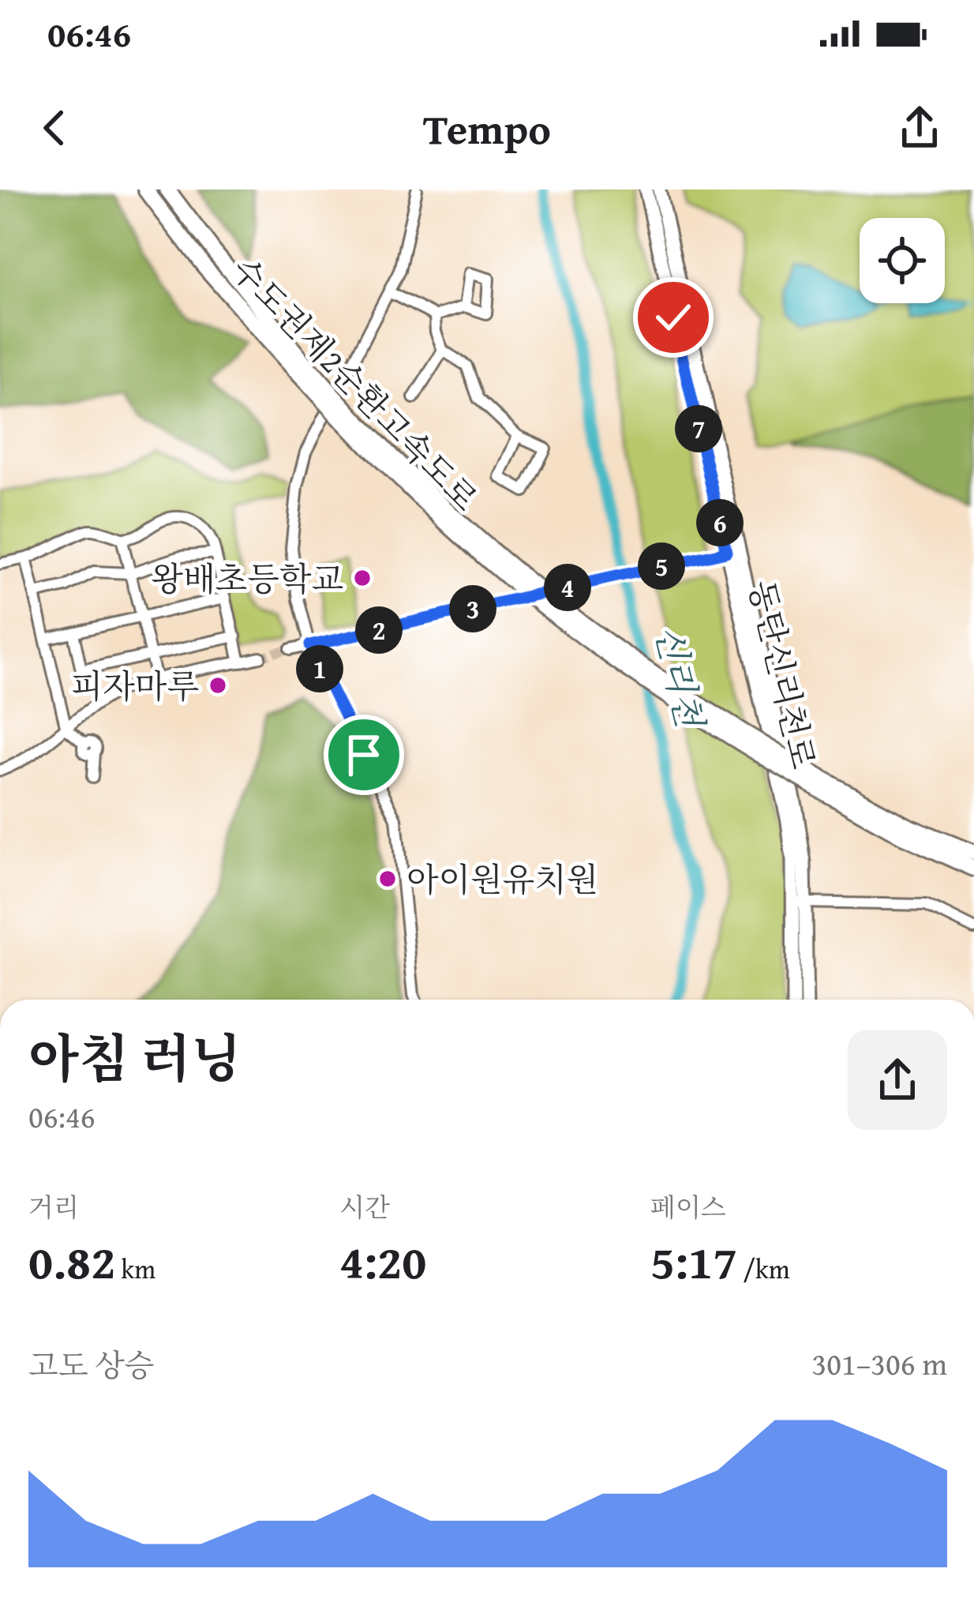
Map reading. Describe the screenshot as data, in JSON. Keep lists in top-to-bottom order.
{
  "streets": {
    "highway": ["수도권제2순환고속도로"],
    "main road": ["동탄신리천로"]
  },
  "water": ["신리천"],
  "places": ["왕배초등학교", "피자마루", "아이원유치원"],
  "page": {
    "status": "06:46",
    "header": "Tempo",
    "pins": [
      "7",
      "6",
      "5",
      "4",
      "3",
      "2",
      "1"
    ],
    "heading": ["아침 러닝", "06:46"],
    "stats": [
      ["거리", "0.82 km"],
      ["시간", "4:20"],
      ["페이스", "5:17 /km"]
    ],
    "chart": ["고도 상승", "301–306 m"]
  }
}
